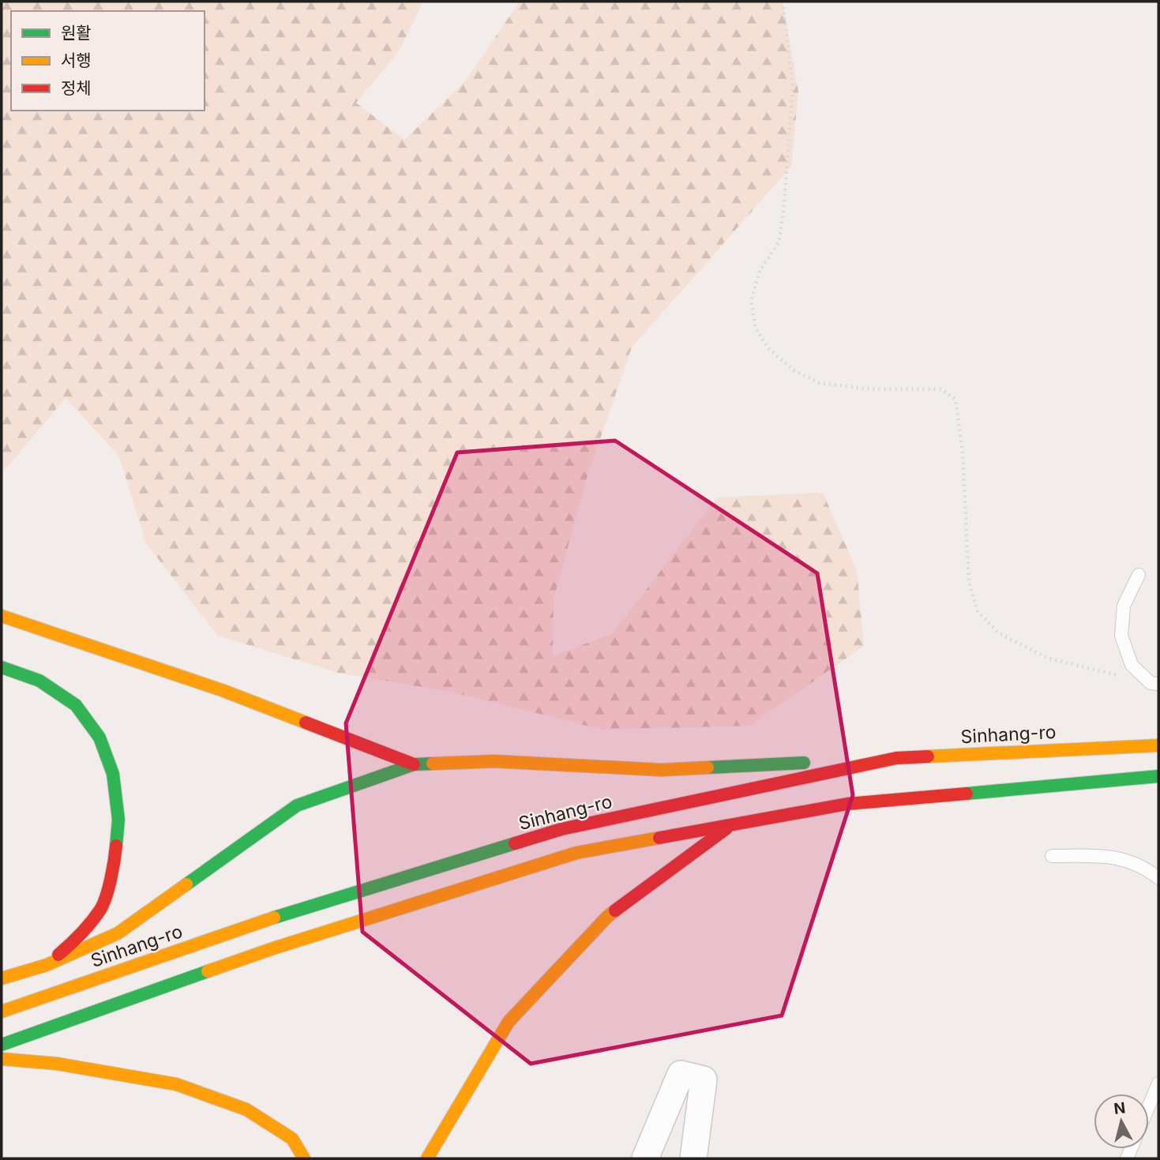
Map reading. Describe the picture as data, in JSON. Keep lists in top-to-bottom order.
{
  "streets": {
    "highway": ["Sinhang-ro"]
  },
  "legend": ["원활", "서행", "정체"],
  "north": "top"
}
